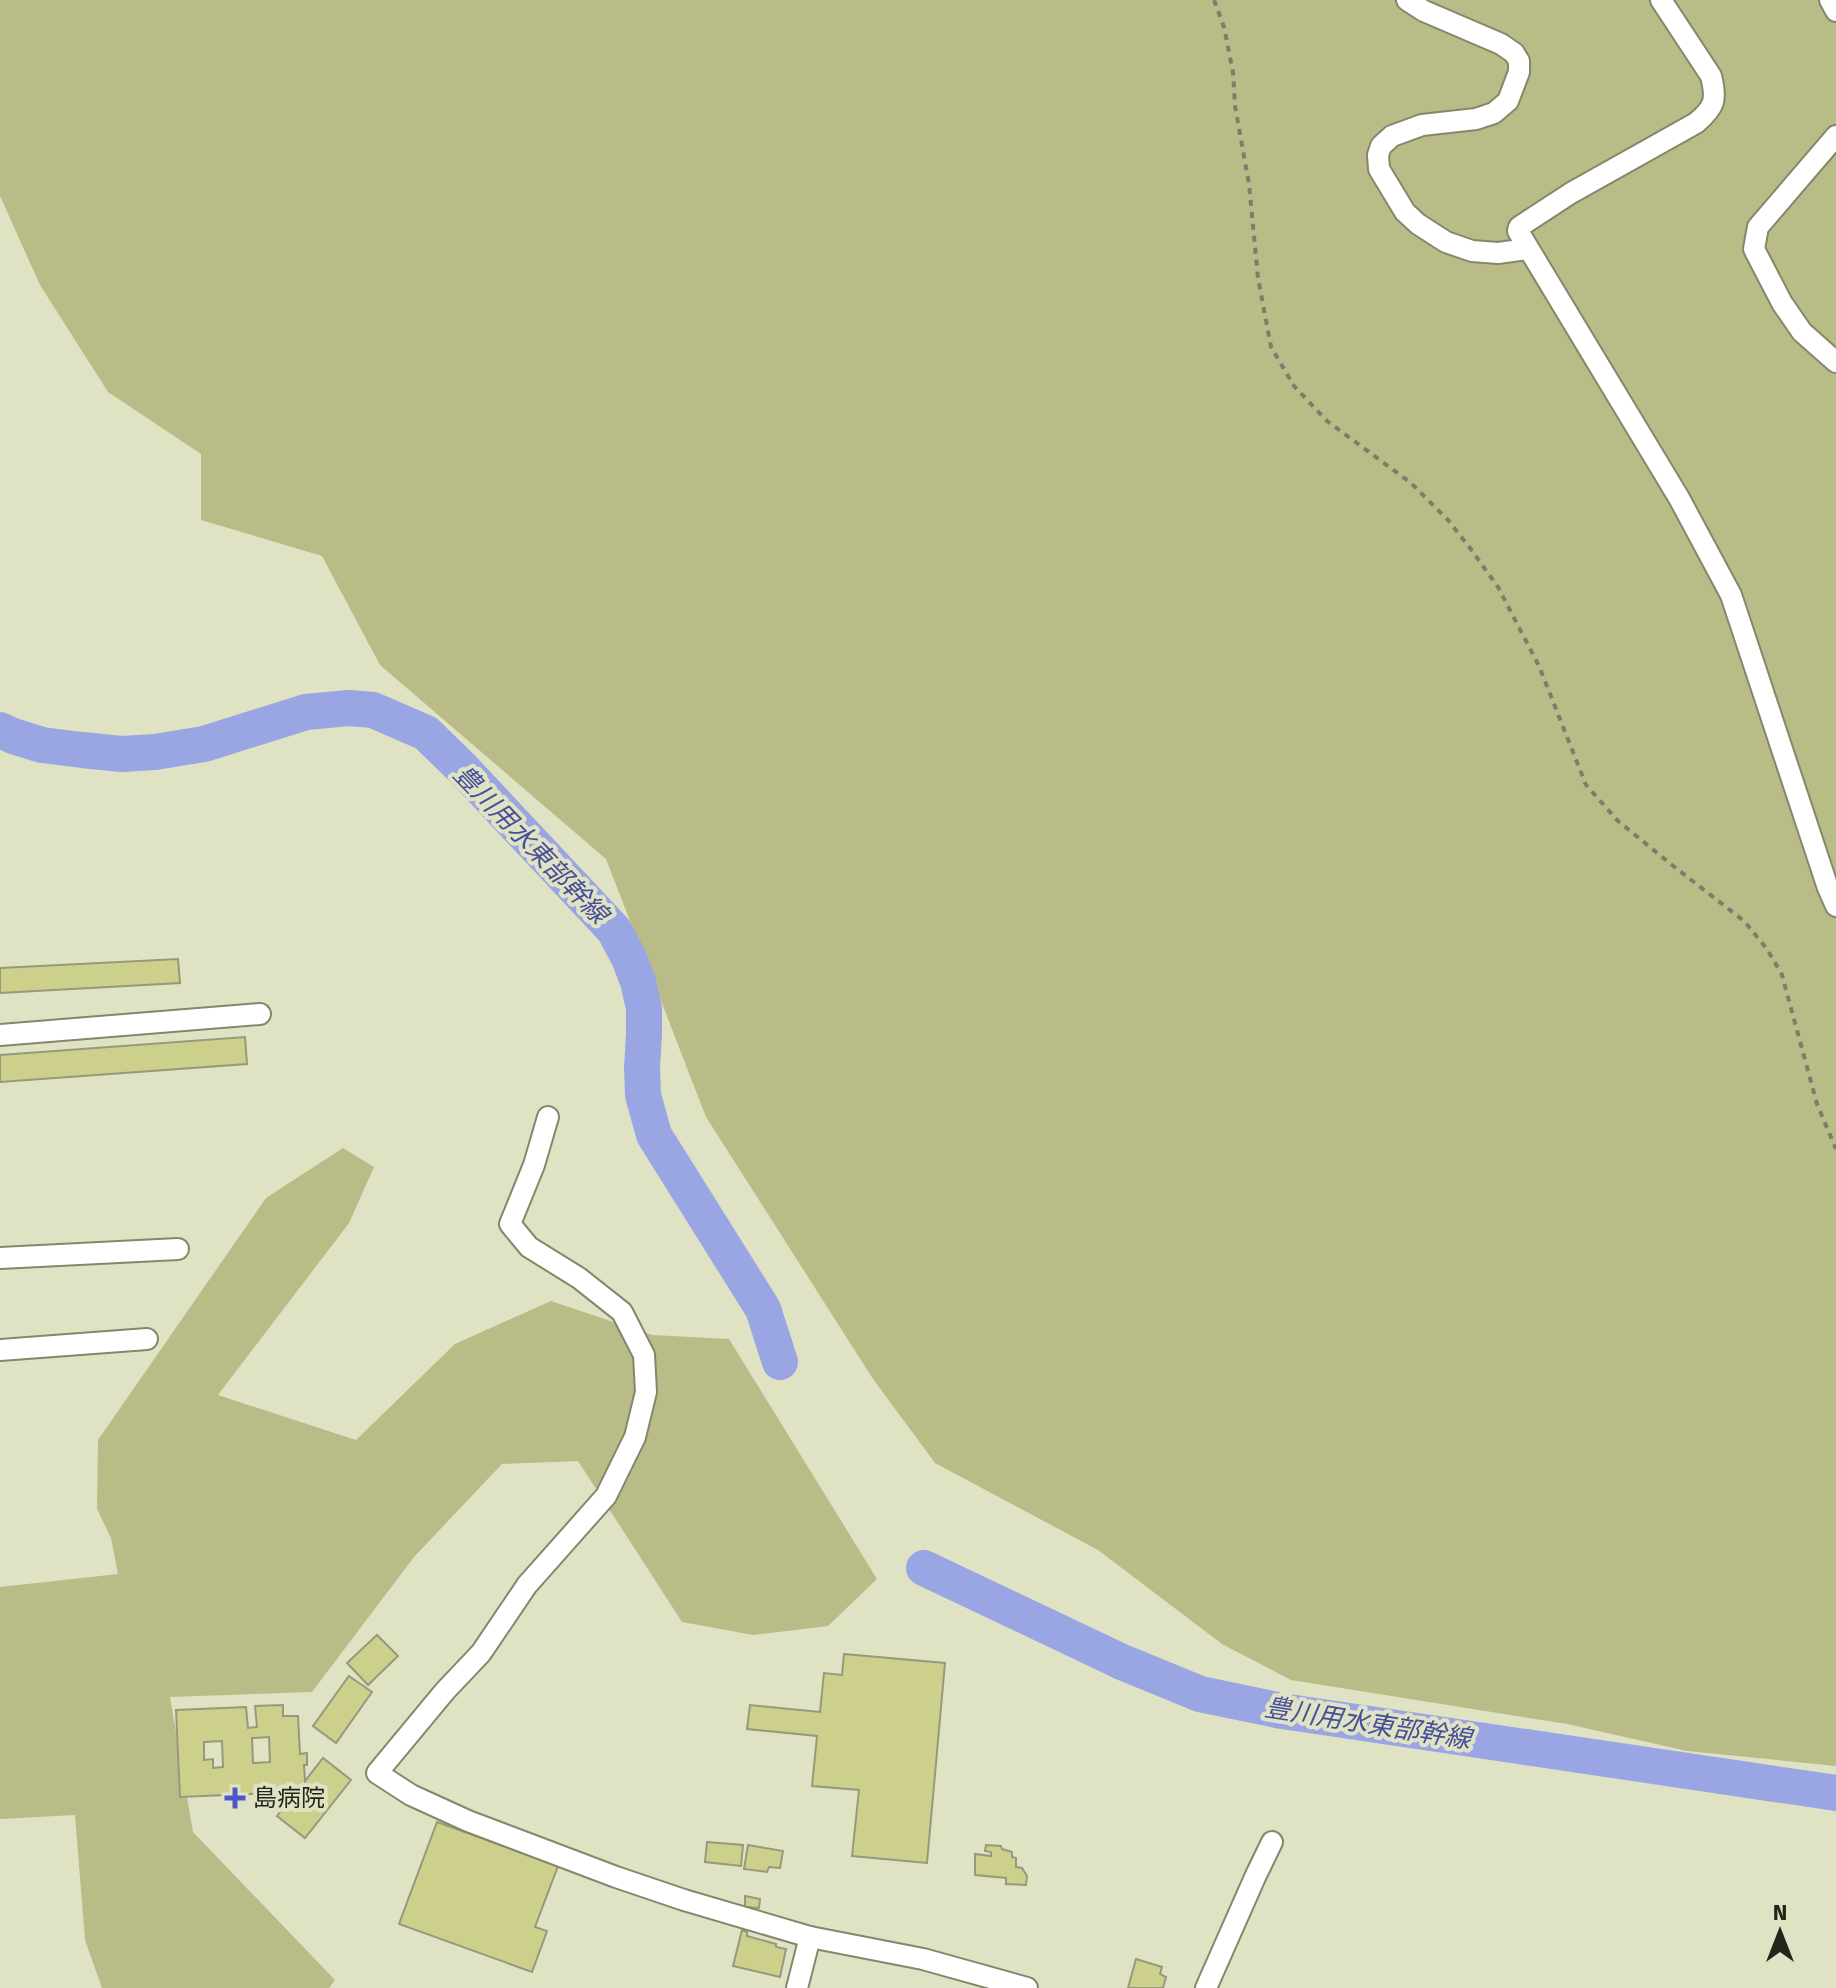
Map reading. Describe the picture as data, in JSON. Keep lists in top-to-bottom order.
{
  "water": ["豊川用水東部幹線"],
  "places": {
    "health": ["島病院"]
  },
  "north": "top"
}
